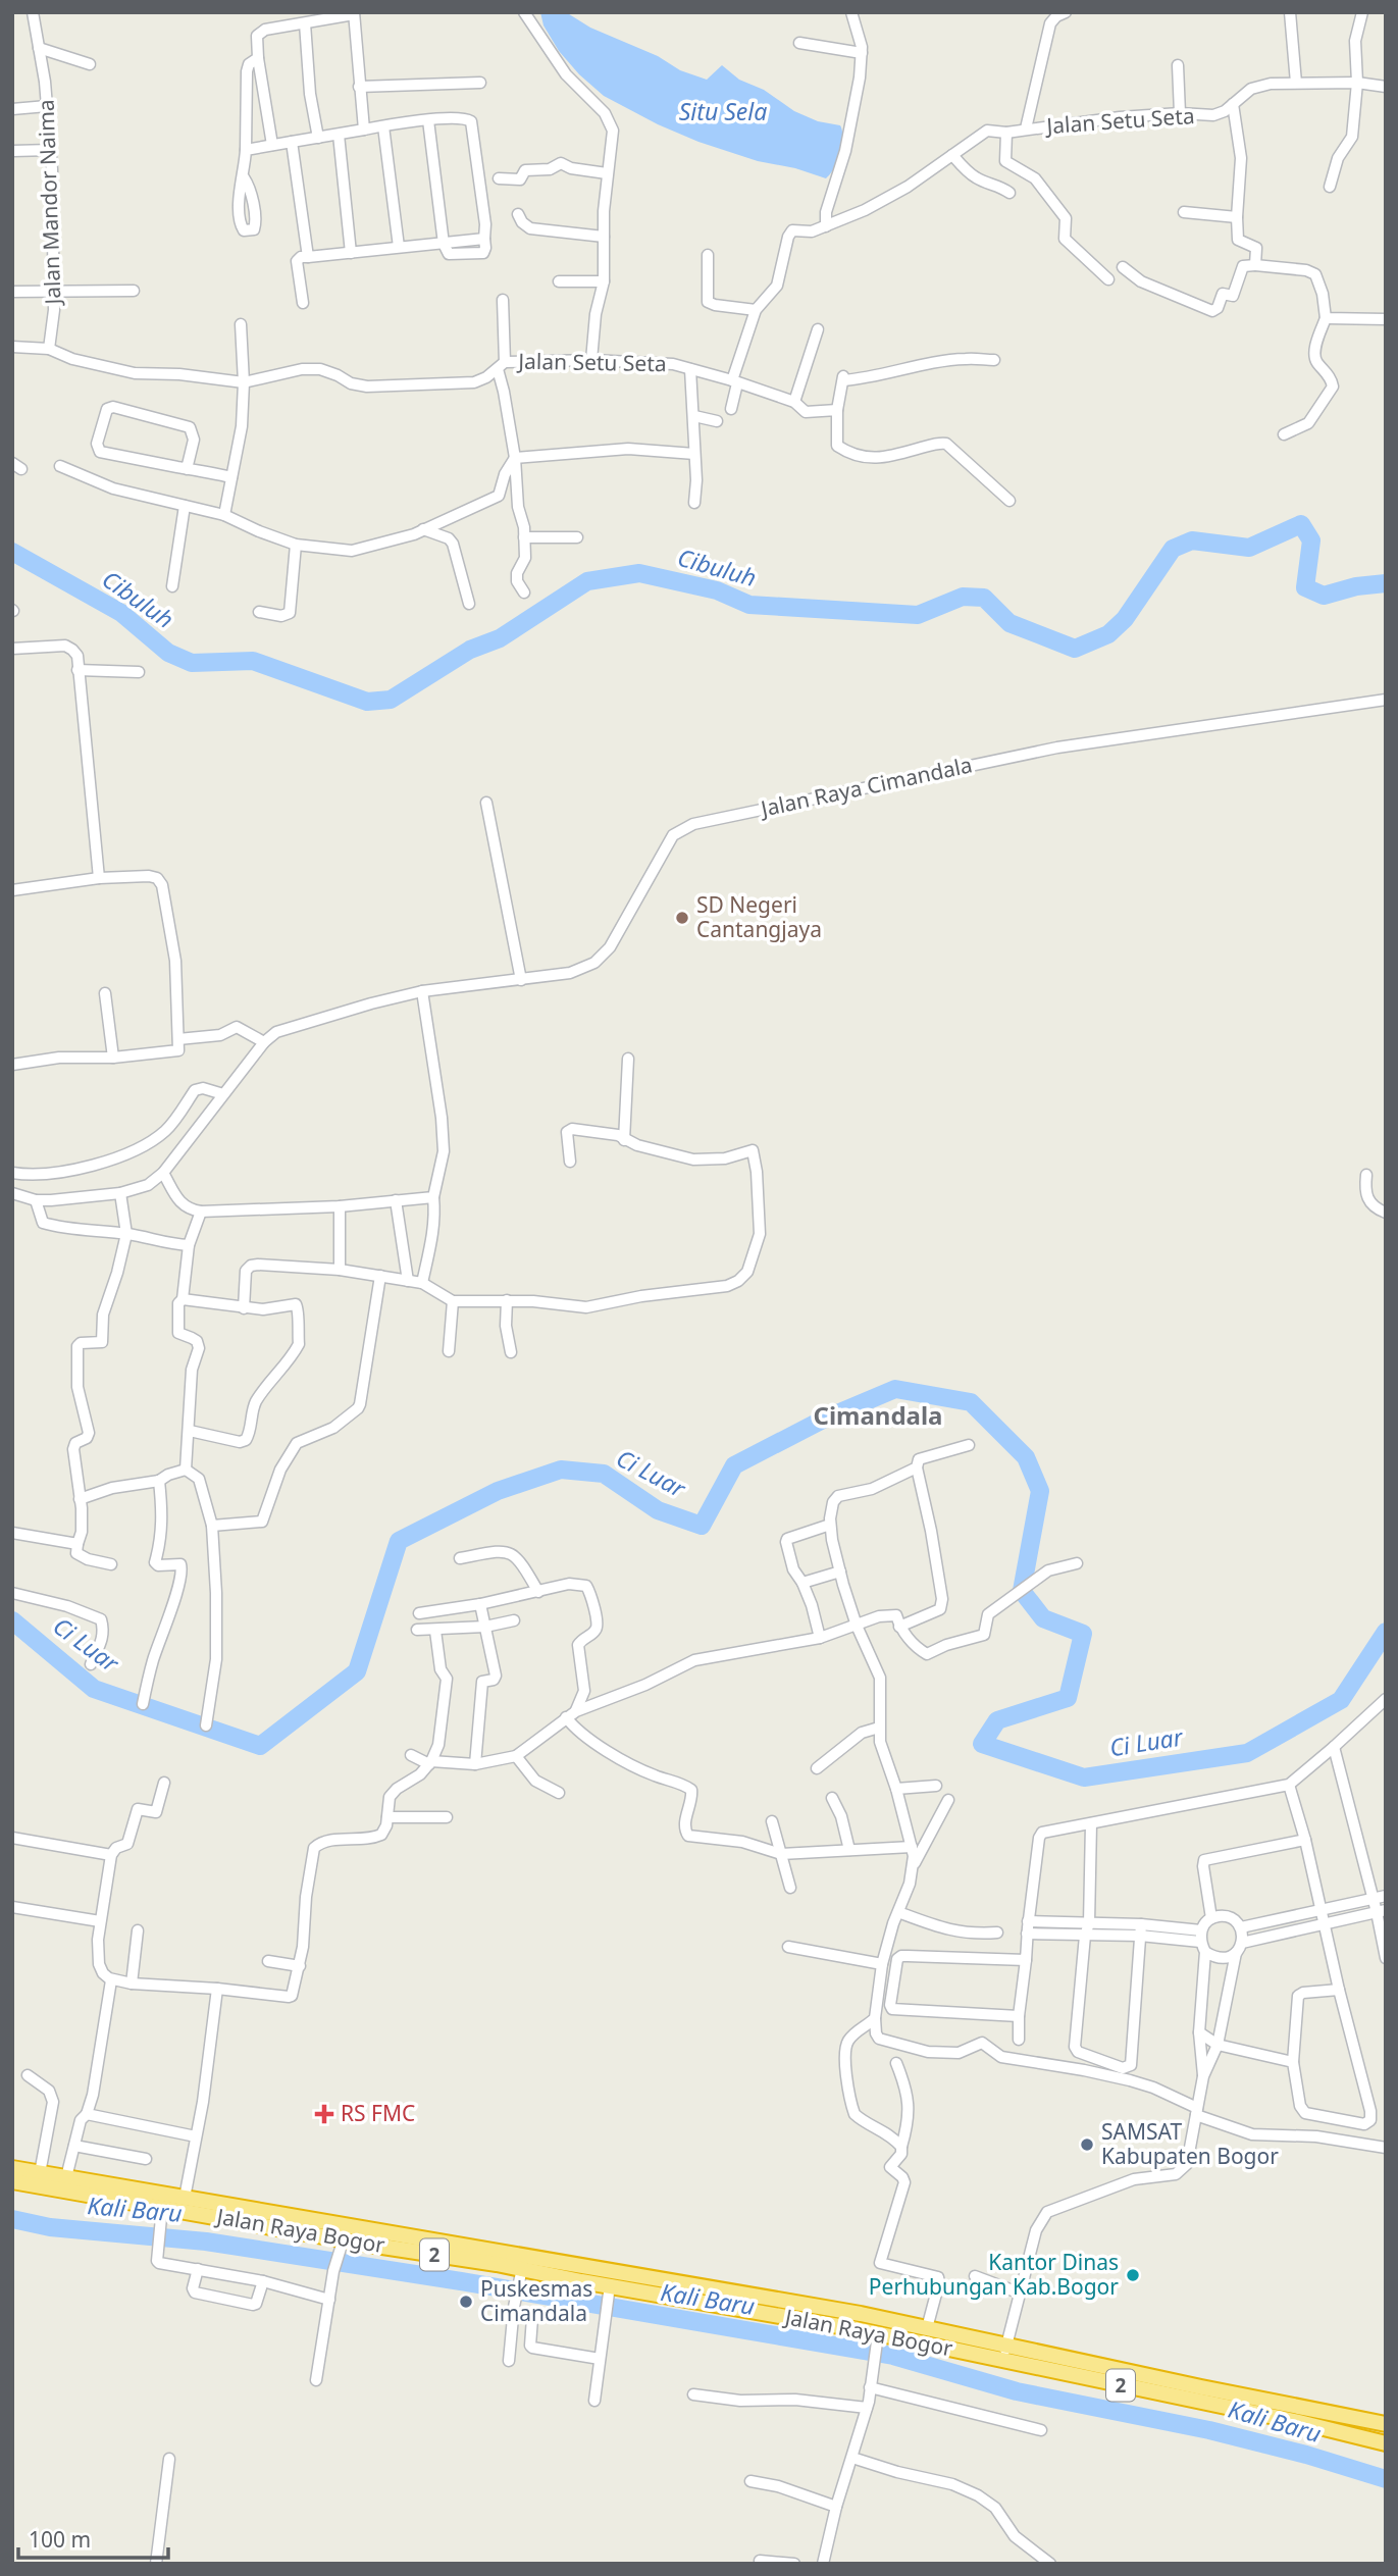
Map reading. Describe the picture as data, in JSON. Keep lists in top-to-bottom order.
{
  "streets": {
    "highway": ["Jalan Raya Bogor", "2"],
    "street": ["Jalan Setu Seta", "Jalan Mandor Naima", "Jalan Raya Cimandala"]
  },
  "crossings": [
    ["Jalan Setu Seta", "Jalan Mandor Naima"]
  ],
  "districts": ["Cimandala"],
  "water": [
    "Situ Sela",
    "Cibuluh",
    "Ci Luar",
    "Kali Baru"
  ],
  "places": {
    "other": [
      "SD Negeri Cantangjaya",
      "SAMSAT Kabupaten Bogor",
      "Kantor Dinas Perhubungan Kab.Bogor",
      "Puskesmas Cimandala"
    ],
    "health": ["RS FMC"]
  },
  "scale_bar": "100 m"
}
